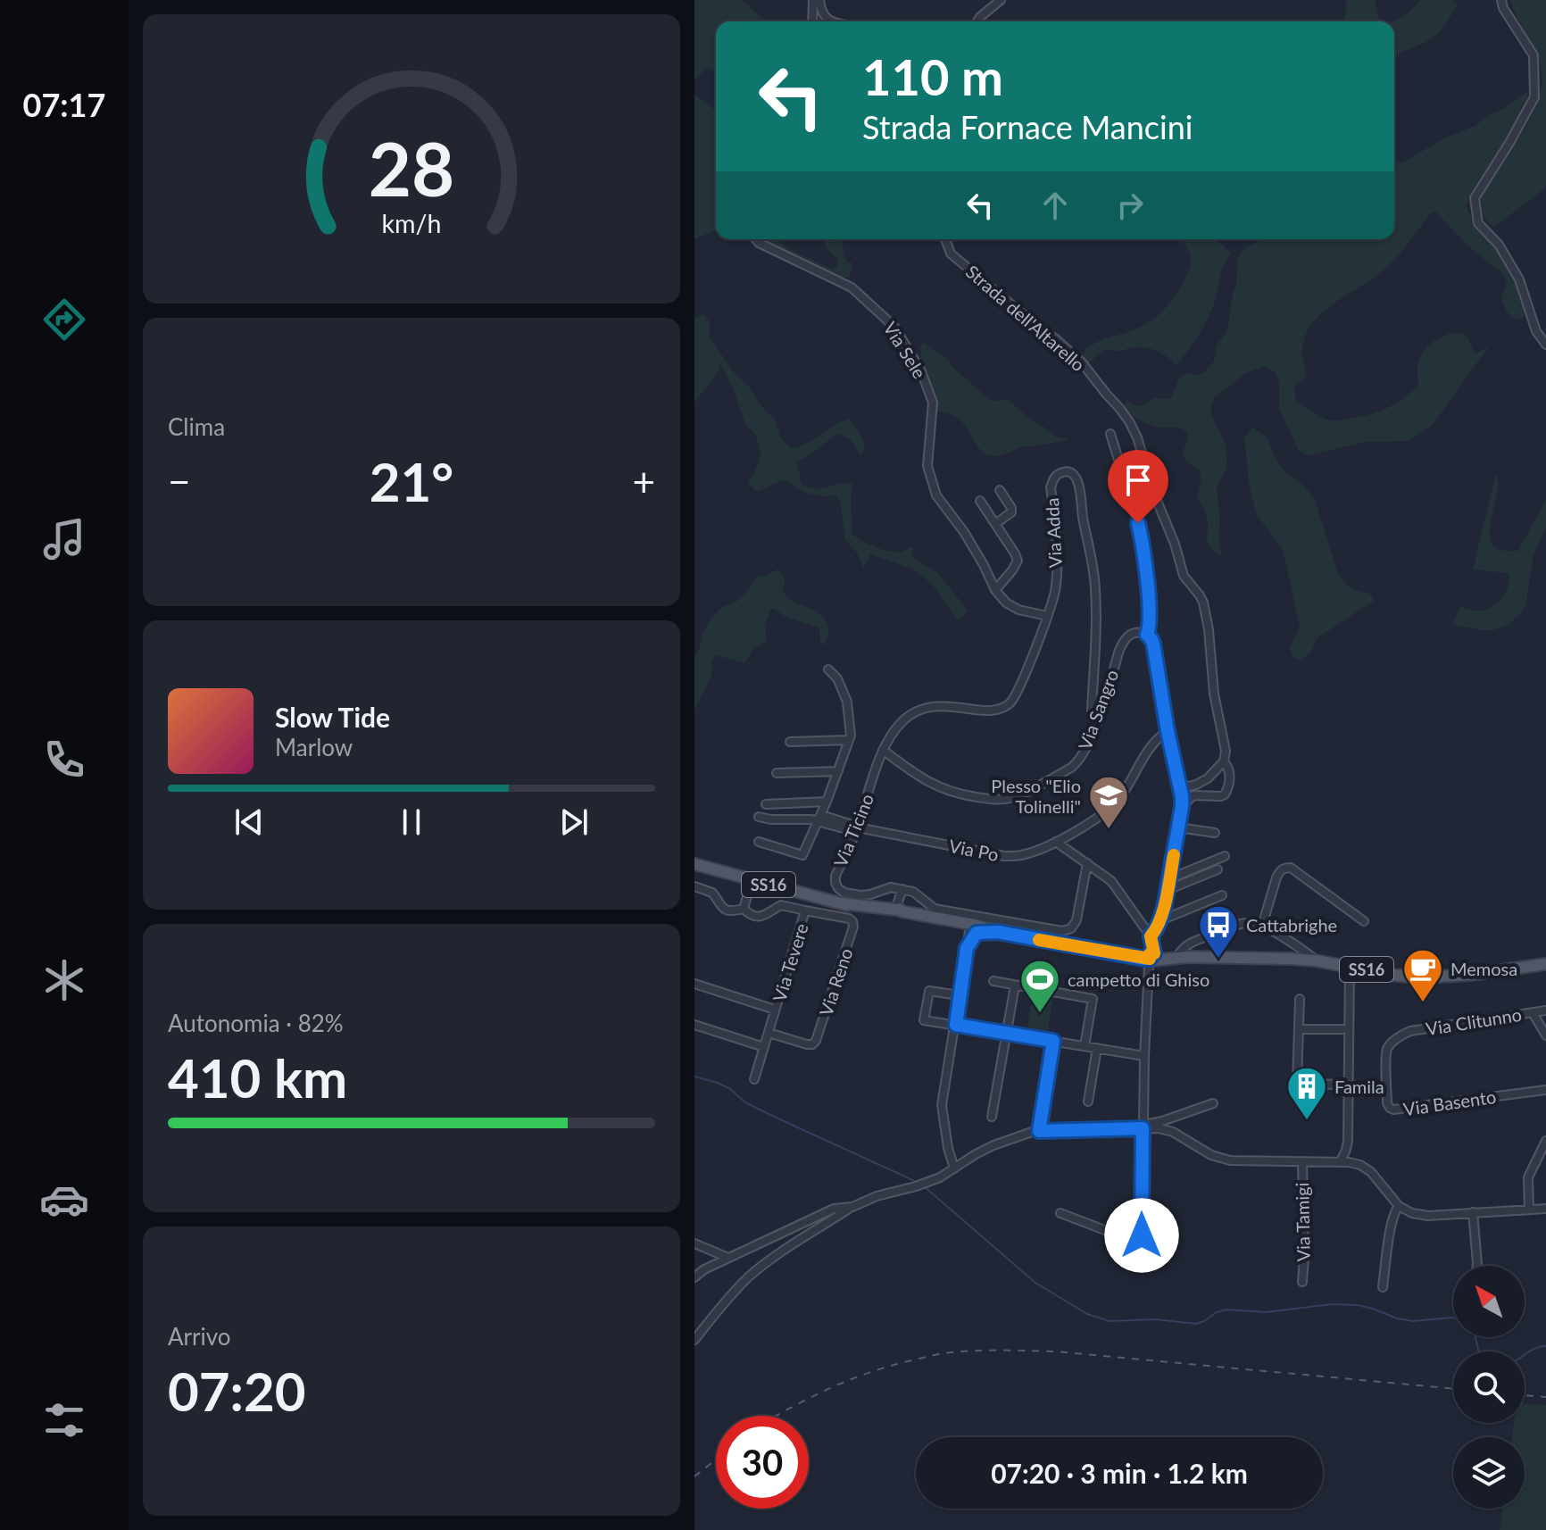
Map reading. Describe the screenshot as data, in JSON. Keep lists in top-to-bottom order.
{
  "streets": {
    "main road": ["SS16"],
    "street": [
      "Strada dell'Altarello",
      "Via Sele",
      "Via Adda",
      "Via Sangro",
      "Via Ticino",
      "Via Po",
      "Via Tevere",
      "Via Reno",
      "Via Clitunno",
      "Via Basento",
      "Via Tamigi"
    ]
  },
  "crossings": [
    ["Via Sele", "Via Adda"],
    ["Via Adda", "Via Sangro"],
    ["Via Adda", "Via Ticino"],
    ["Via Sangro", "Via Ticino"],
    ["Via Ticino", "Via Po"],
    ["Via Tevere", "Via Reno"],
    ["Via Clitunno", "Via Basento"]
  ],
  "places": {
    "school or university": ["Plesso \"Elio Tolinelli\""],
    "bus stop": ["Cattabrighe"],
    "cafe": ["Memosa"],
    "sports": ["campetto di Ghiso"],
    "building": ["Famila"]
  },
  "north": "top left",
  "page": {
    "tabs": "07:17",
    "turn": ["110 m", "Strada Fornace Mancini"],
    "tile": [
      "Clima",
      ["Autonomia · 82%", "410 km"],
      ["Arrivo", "07:20"]
    ],
    "heat": ["−", "21°", "+"],
    "song": ["Slow Tide", "Marlow"],
    "limit": "30",
    "trip": "07:20 · 3 min · 1.2 km",
    "gauge": ["28", "km/h"]
  }
}
